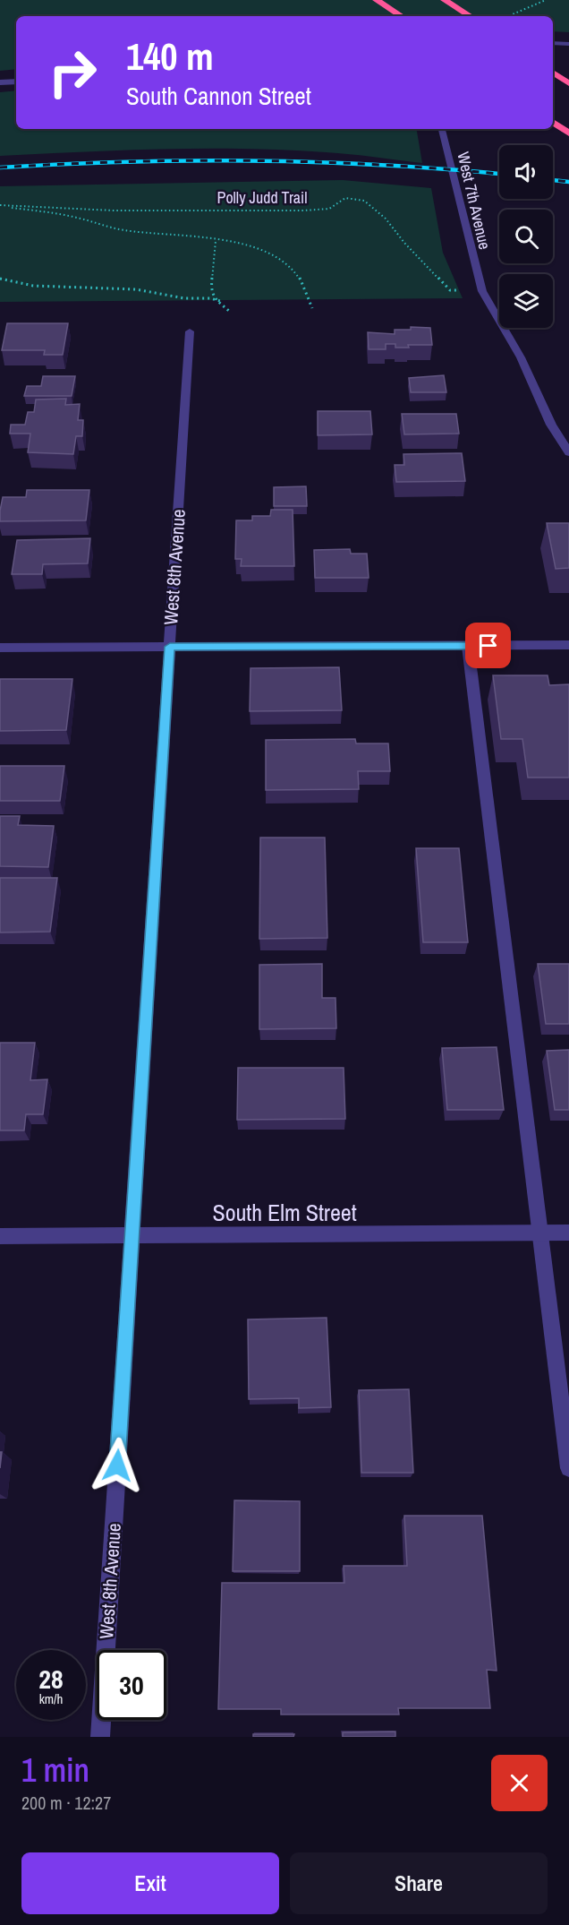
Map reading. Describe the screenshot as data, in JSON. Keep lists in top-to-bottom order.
{
  "streets": {
    "street": ["West 7th Avenue", "West 8th Avenue", "South Elm Street"],
    "path": ["Polly Judd Trail"]
  },
  "crossings": [
    ["Polly Judd Trail", "West 7th Avenue"],
    ["West 8th Avenue", "South Elm Street"]
  ],
  "page": {
    "turn": ["140 m", "South Cannon Street"],
    "speed": "28 km/h",
    "limit": "30",
    "heading": ["1 min", "200 m · 12:27"],
    "buttons": ["Exit", "Share"]
  }
}
